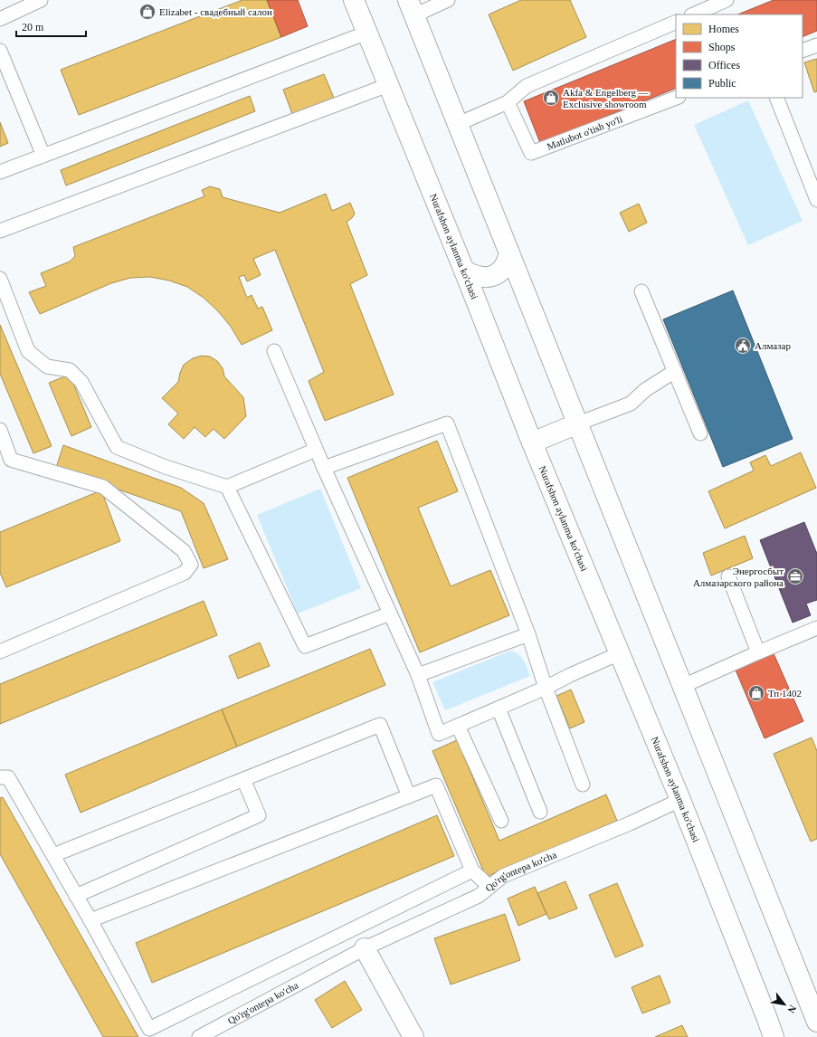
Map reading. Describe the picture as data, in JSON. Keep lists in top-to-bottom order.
{
  "streets": {
    "main road": ["Nurafshon aylanma ko'chasi"],
    "lane": ["Matlubot o'tish yo'li", "Qo'rg'ontepa ko'cha"]
  },
  "crossings": [
    ["Nurafshon aylanma ko'chasi", "Qo'rg'ontepa ko'cha"]
  ],
  "places": {
    "shop": ["Elizabet - свадебный салон", "Akfa & Engelberg — Exclusive showroom", "Тп 1402"],
    "public building": ["Алмазар"],
    "office": ["Энергосбыт Алмазарского района"]
  },
  "legend": [
    "Homes",
    "Shops",
    "Offices",
    "Public"
  ],
  "scale_bar": "20 m",
  "north": "bottom right"
}
